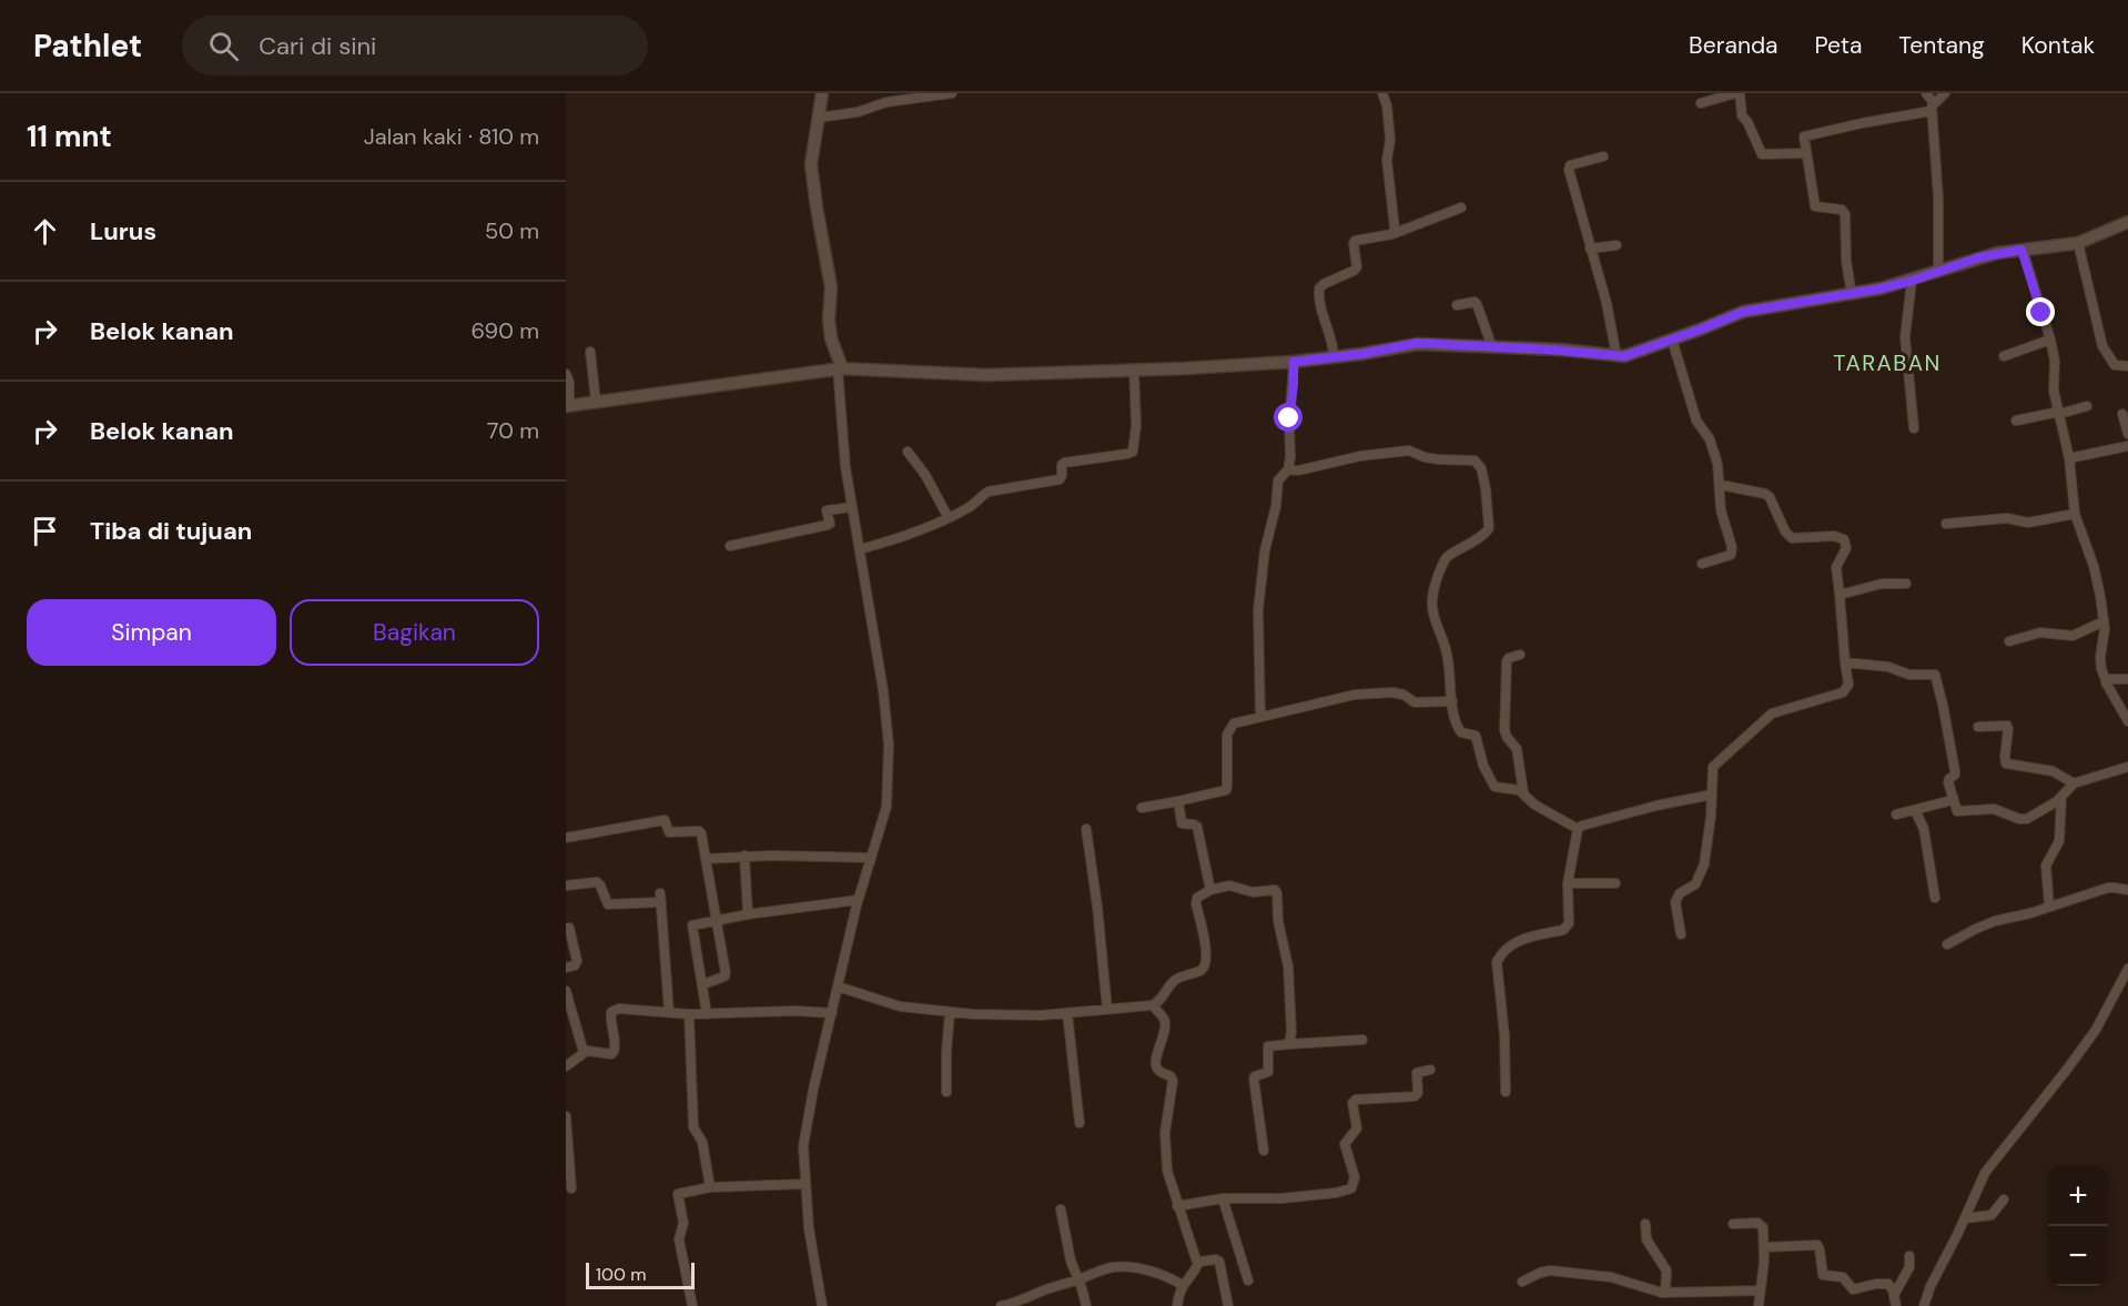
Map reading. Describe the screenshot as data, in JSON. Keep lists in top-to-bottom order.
{
  "districts": ["TARABAN"],
  "scale_bar": "100 m",
  "page": {
    "header": "Pathlet",
    "search": "Cari di sini",
    "nav": [
      "Beranda",
      "Peta",
      "Tentang",
      "Kontak"
    ],
    "heading": ["11 mnt", "Jalan kaki · 810 m"],
    "list": [
      ["Lurus", "50 m"],
      ["Belok kanan", "690 m"],
      ["Belok kanan", "70 m"],
      "Tiba di tujuan"
    ],
    "buttons": ["Simpan", "Bagikan"],
    "map_buttons": ["+", "−"],
    "scale": "100 m"
  }
}
